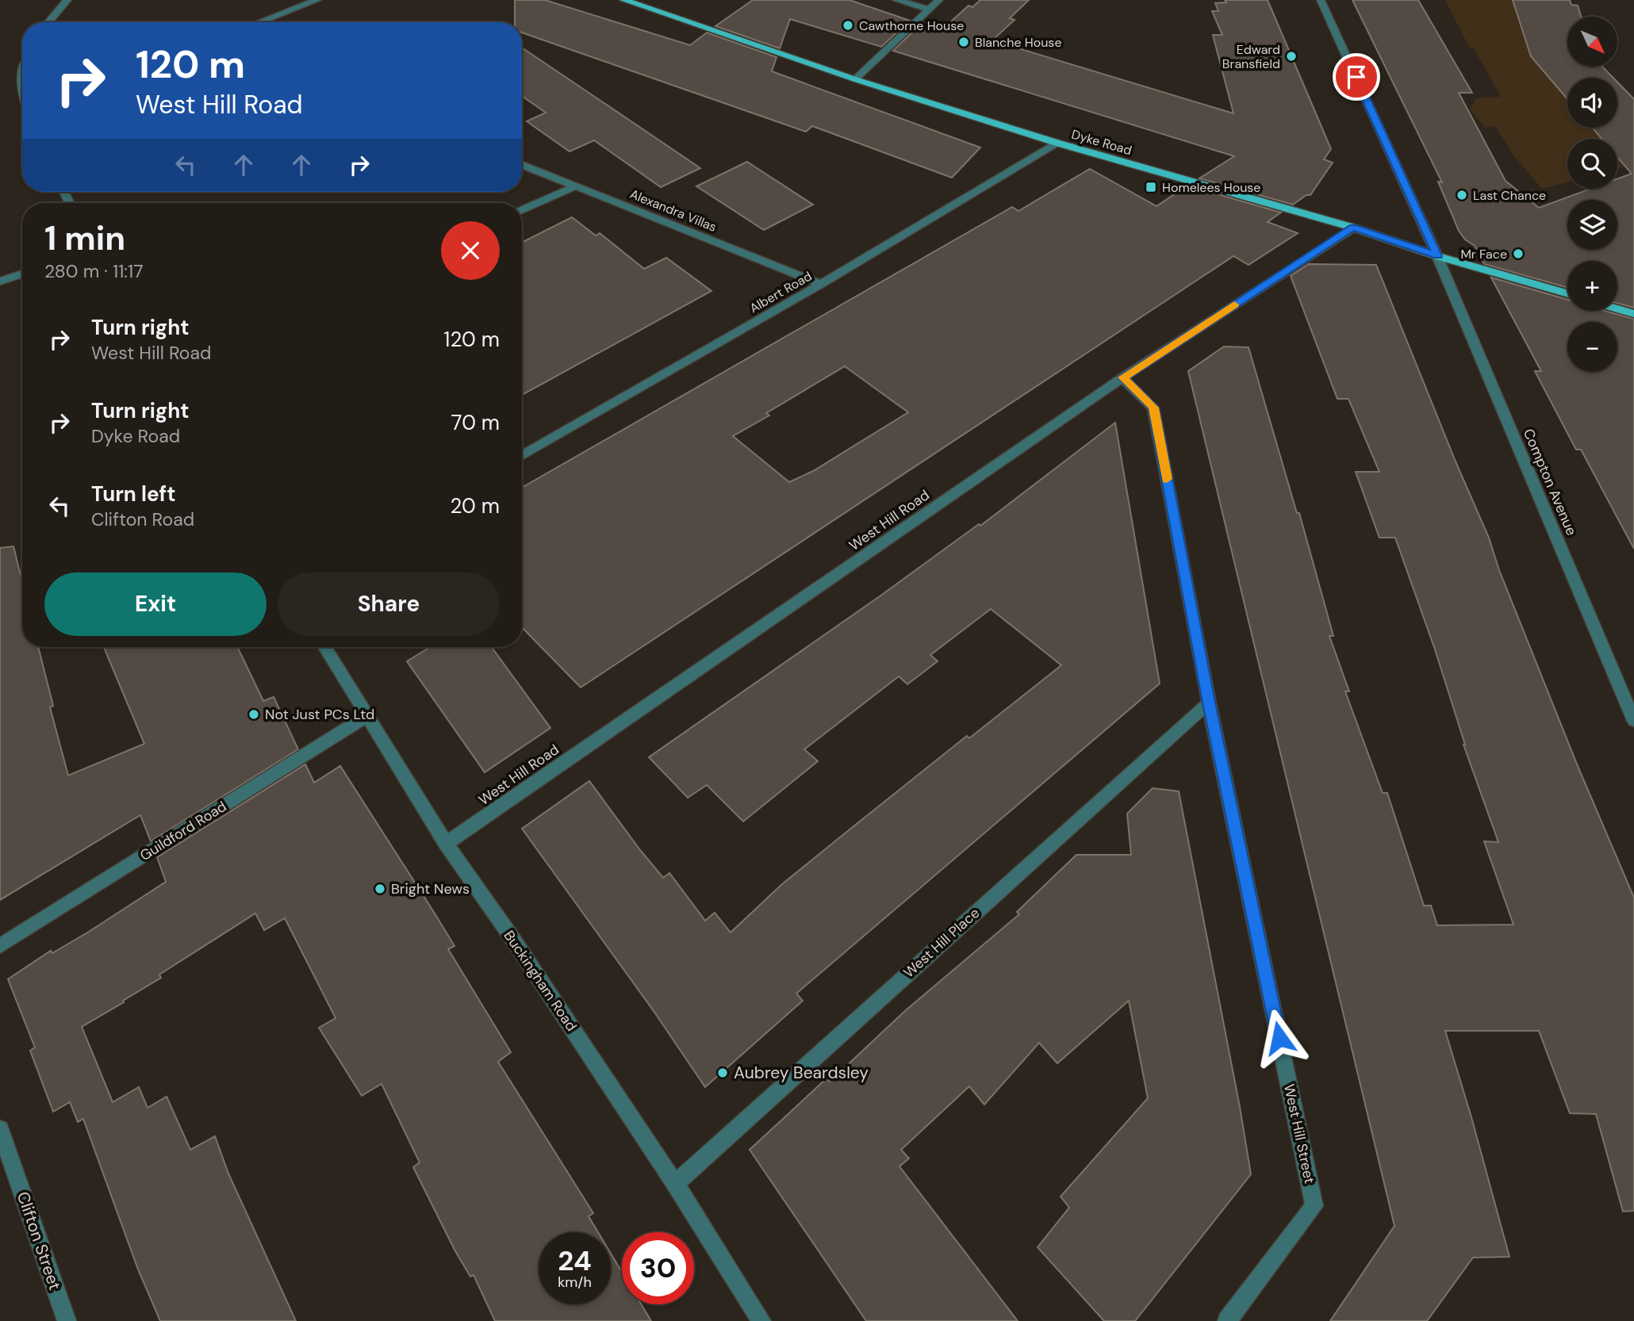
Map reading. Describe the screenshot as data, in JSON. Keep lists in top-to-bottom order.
{
  "streets": {
    "main road": ["Dyke Road"],
    "street": [
      "Alexandra Villas",
      "Albert Road",
      "Compton Avenue",
      "West Hill Road",
      "Guildford Road",
      "West Hill Place",
      "Buckingham Road",
      "West Hill Street",
      "Clifton Street"
    ]
  },
  "crossings": [
    ["Dyke Road", "Albert Road"],
    ["Dyke Road", "Compton Avenue"],
    ["Dyke Road", "West Hill Road"],
    ["Alexandra Villas", "Albert Road"],
    ["West Hill Road", "Buckingham Road"],
    ["West Hill Road", "West Hill Street"],
    ["Guildford Road", "Buckingham Road"],
    ["West Hill Place", "Buckingham Road"],
    ["West Hill Place", "West Hill Street"]
  ],
  "places": {
    "other": [
      "Cawthorne House",
      "Blanche House",
      "Edward Bransfield",
      "Last Chance",
      "Mr Face",
      "Not Just PCs Ltd",
      "Bright News",
      "Aubrey Beardsley"
    ],
    "transit": ["Homelees House"]
  },
  "north": "bottom right",
  "page": {
    "map_buttons": ["+", "−"],
    "turn": ["120 m", "West Hill Road"],
    "heading": ["1 min", "280 m · 11:17"],
    "list": [
      {
        "name": "Turn right",
        "note": "West Hill Road",
        "value": "120 m"
      },
      {
        "name": "Turn right",
        "note": "Dyke Road",
        "value": "70 m"
      },
      {
        "name": "Turn left",
        "note": "Clifton Road",
        "value": "20 m"
      }
    ],
    "buttons": ["Exit", "Share"],
    "speed": "24 km/h",
    "limit": "30"
  }
}
